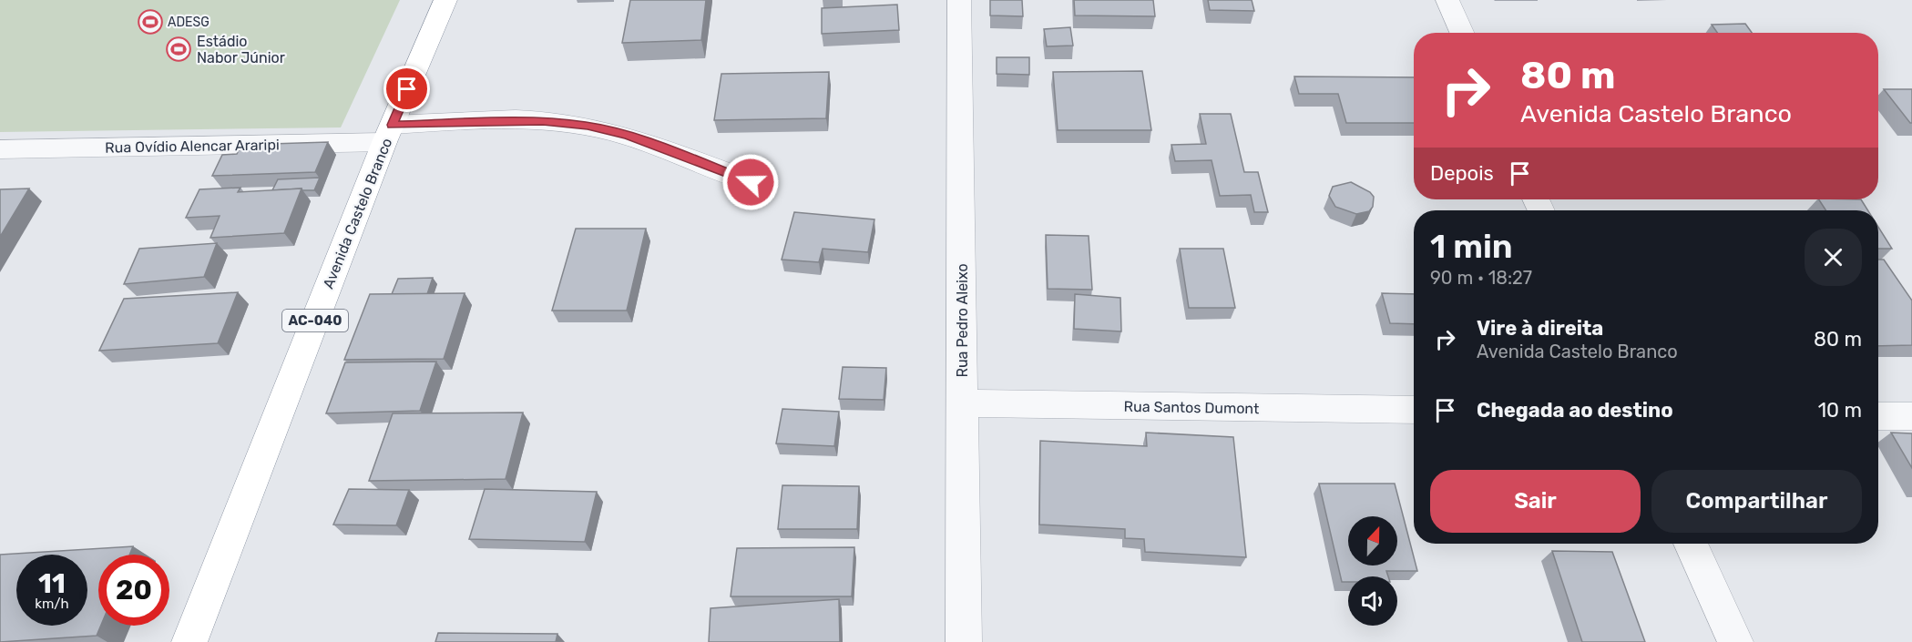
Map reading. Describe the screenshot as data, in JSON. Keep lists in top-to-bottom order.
{
  "streets": {
    "highway": ["Avenida Castelo Branco", "AC-040"],
    "street": ["Rua Ovídio Alencar Araripi", "Rua Pedro Aleixo", "Rua Santos Dumont"]
  },
  "crossings": [
    ["Rua Ovídio Alencar Araripi", "Avenida Castelo Branco"],
    ["Rua Pedro Aleixo", "Rua Santos Dumont"]
  ],
  "places": {
    "sports": ["ADESG", "Estádio Nabor Júnior"]
  },
  "north": "top",
  "page": {
    "turn": ["80 m", "Avenida Castelo Branco"],
    "then": "Depois",
    "heading": ["1 min", "90 m · 18:27"],
    "list": [
      {
        "name": "Vire à direita",
        "note": "Avenida Castelo Branco",
        "value": "80 m"
      },
      {
        "name": "Chegada ao destino",
        "value": "10 m"
      }
    ],
    "buttons": ["Sair", "Compartilhar"],
    "speed": "11 km/h",
    "limit": "20"
  }
}
